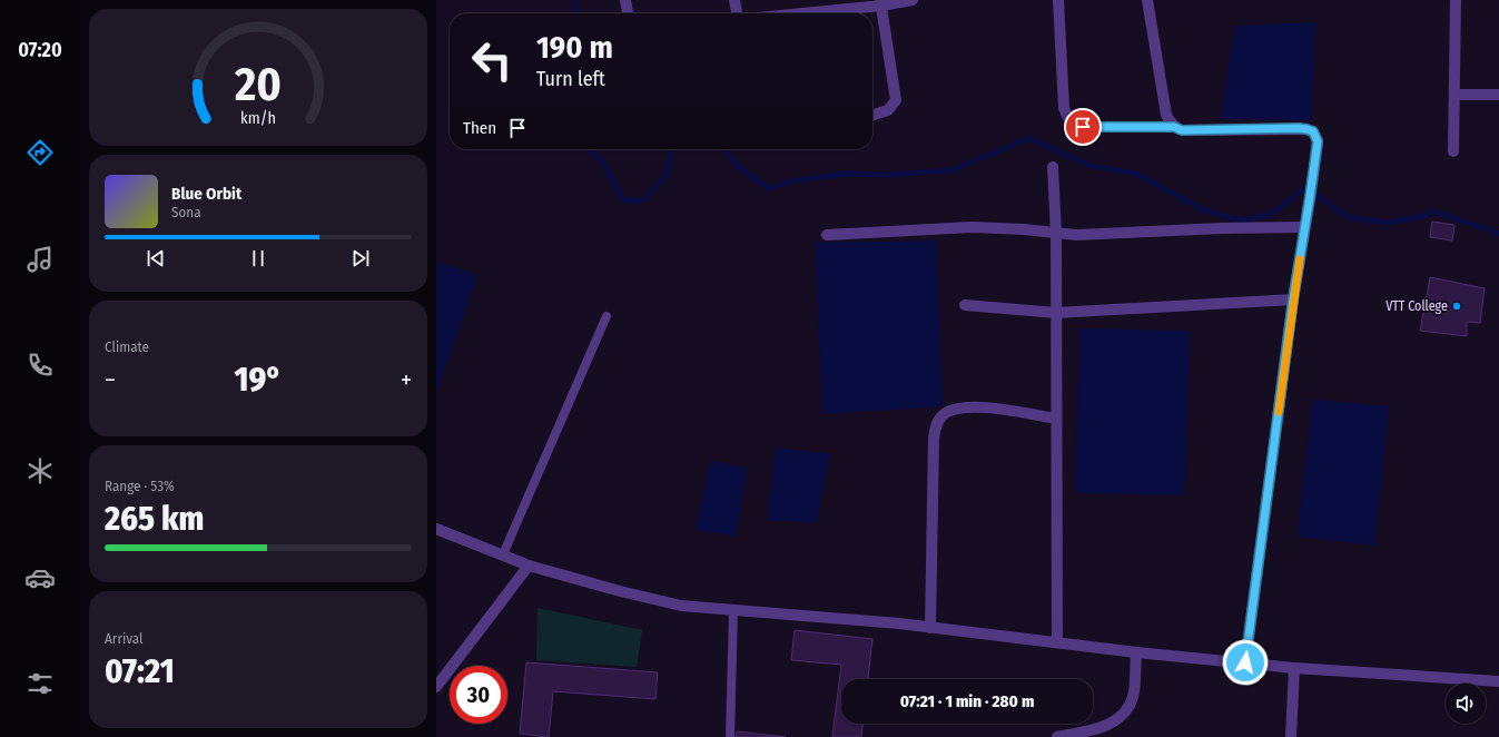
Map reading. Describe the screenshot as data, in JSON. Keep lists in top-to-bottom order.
{
  "places": ["VTT College"],
  "page": {
    "tabs": "07:20",
    "turn": ["190 m", "Turn left"],
    "then": "Then",
    "song": ["Blue Orbit", "Sona"],
    "tile": [
      "Climate",
      ["Range · 53%", "265 km"],
      ["Arrival", "07:21"]
    ],
    "heat": ["−", "19°", "+"],
    "limit": "30",
    "trip": "07:21 · 1 min · 280 m",
    "gauge": ["20", "km/h"]
  }
}
